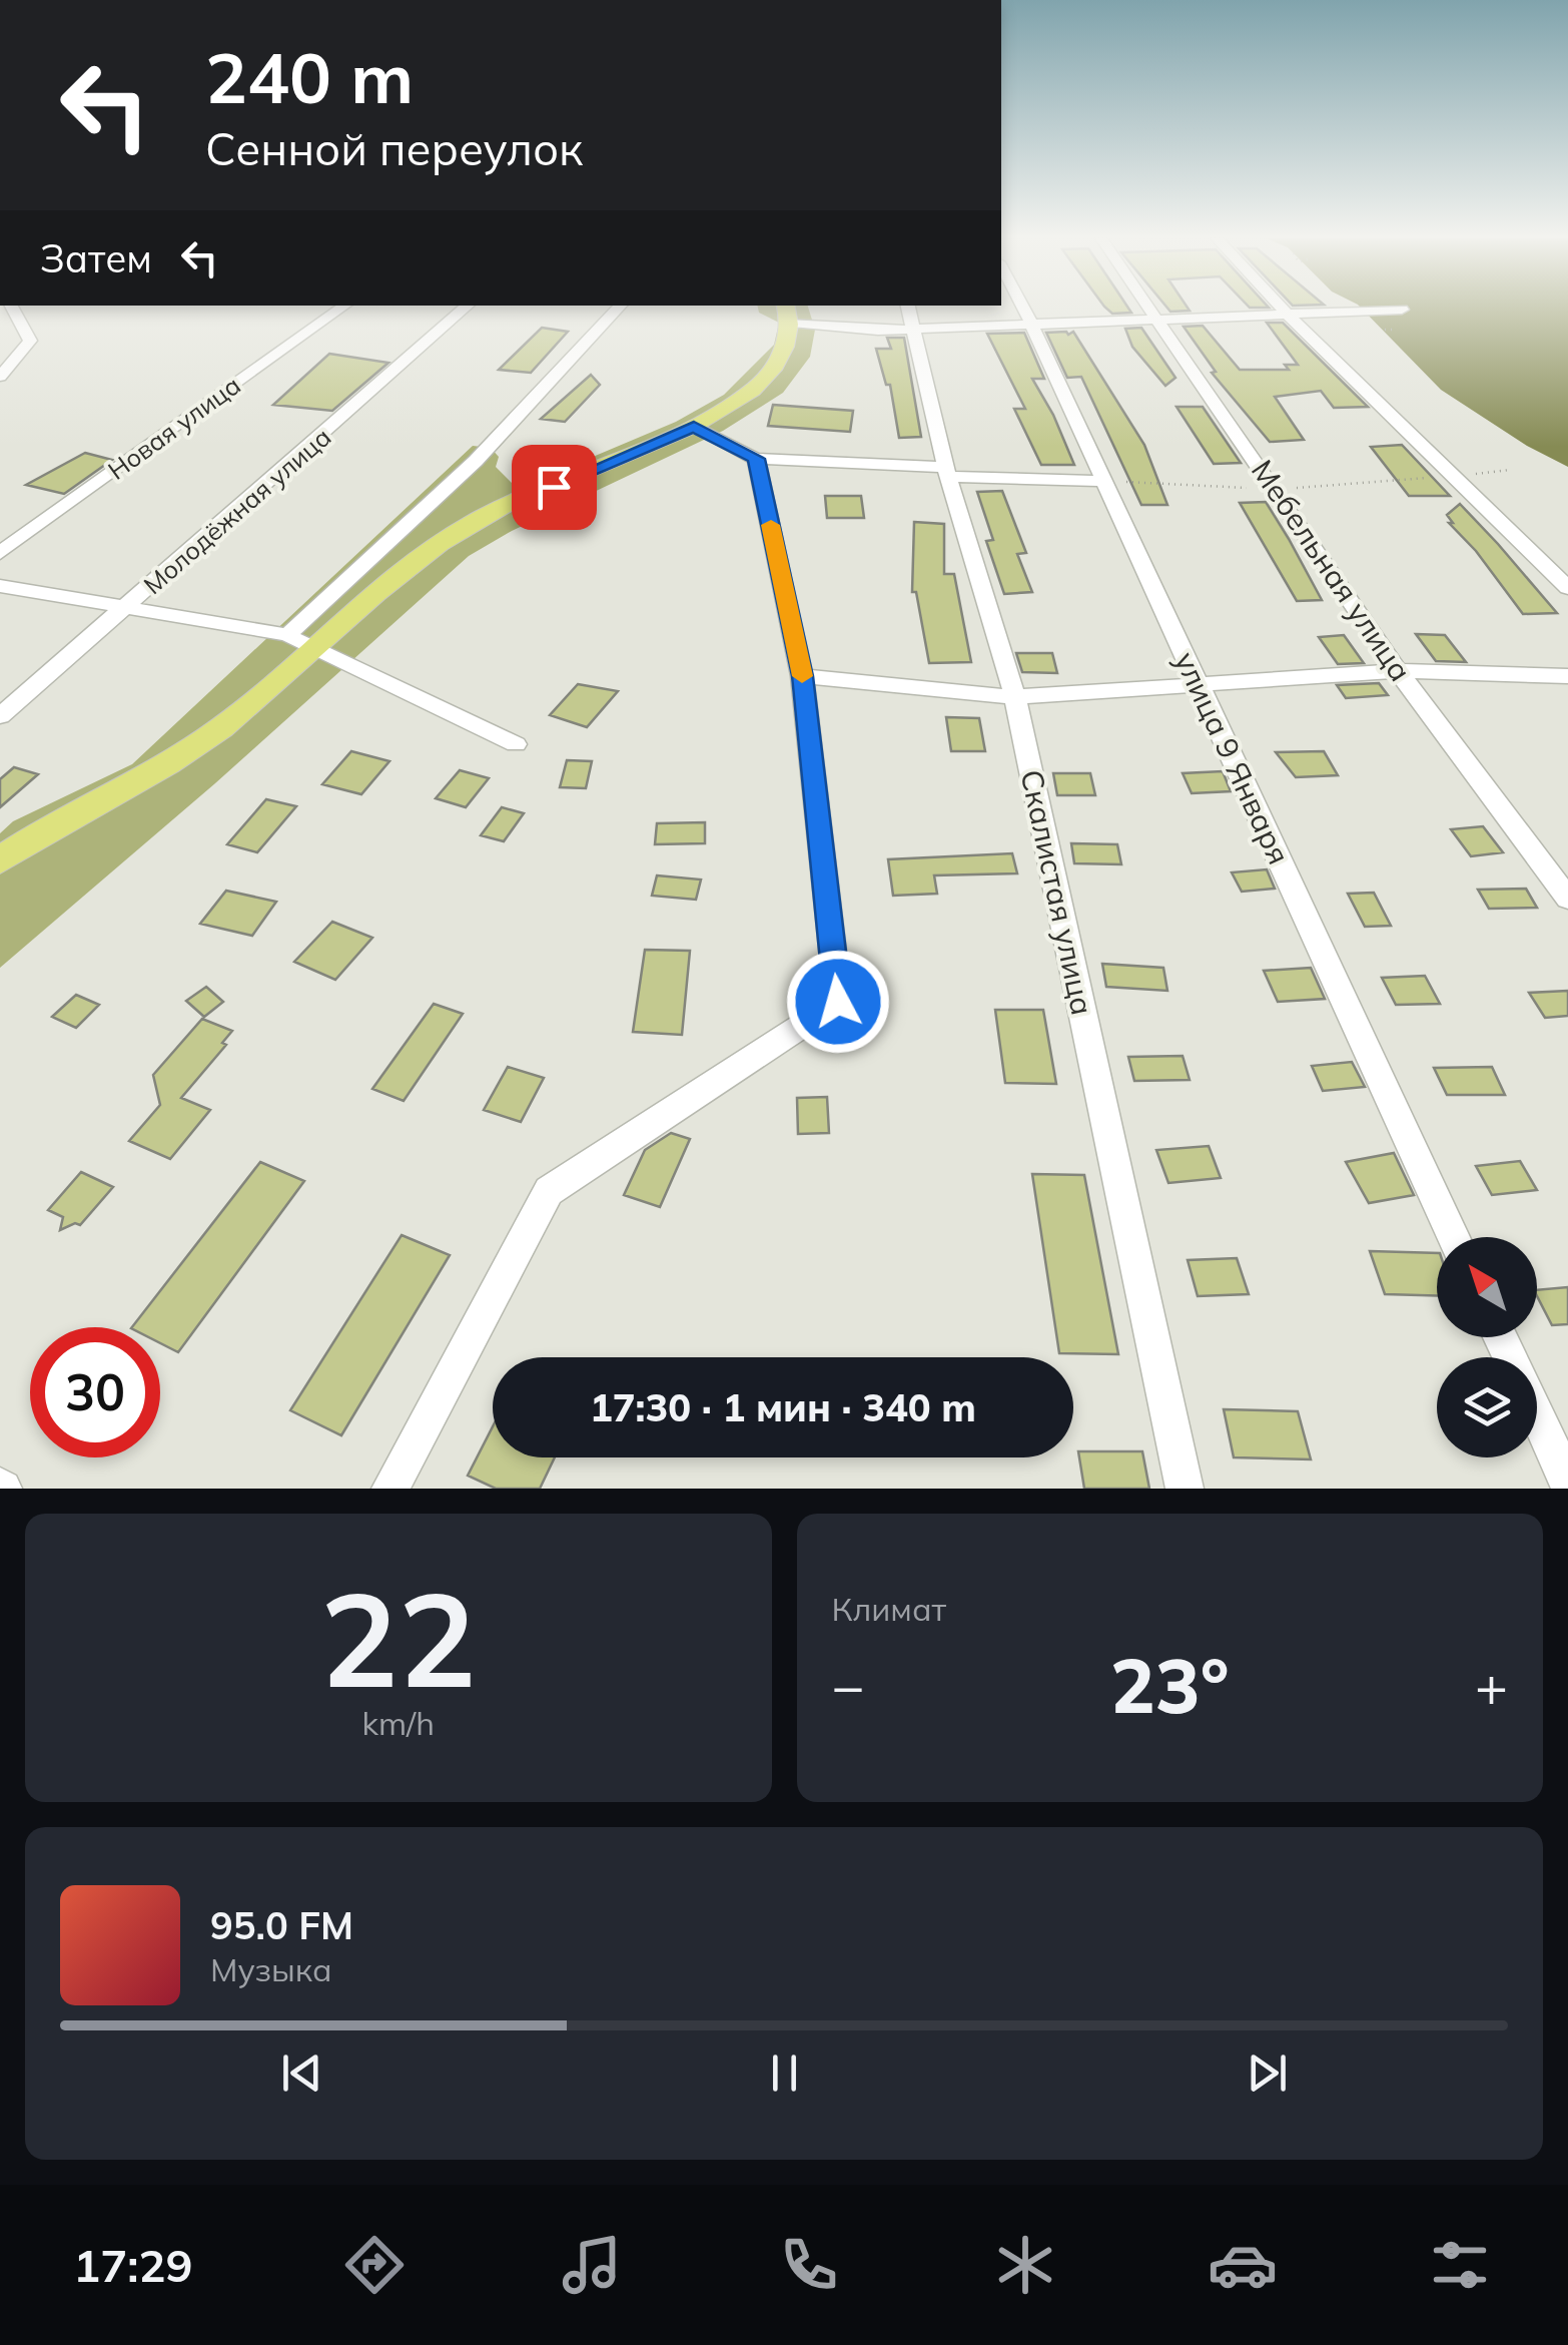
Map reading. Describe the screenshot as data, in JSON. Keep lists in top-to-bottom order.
{
  "streets": {
    "street": [
      "Новая улица",
      "Молодёжная улица",
      "Мебельная улица",
      "улица 9 Января",
      "Скалистая улица"
    ]
  },
  "north": "top left",
  "page": {
    "turn": ["240 m", "Сенной переулок"],
    "then": "Затем",
    "limit": "30",
    "trip": "17:30 · 1 мин · 340 m",
    "tile": [
      ["22", "km/h"],
      "Климат"
    ],
    "heat": ["−", "23°", "+"],
    "song": ["95.0 FM", "Музыка"],
    "tabs": "17:29"
  }
}
